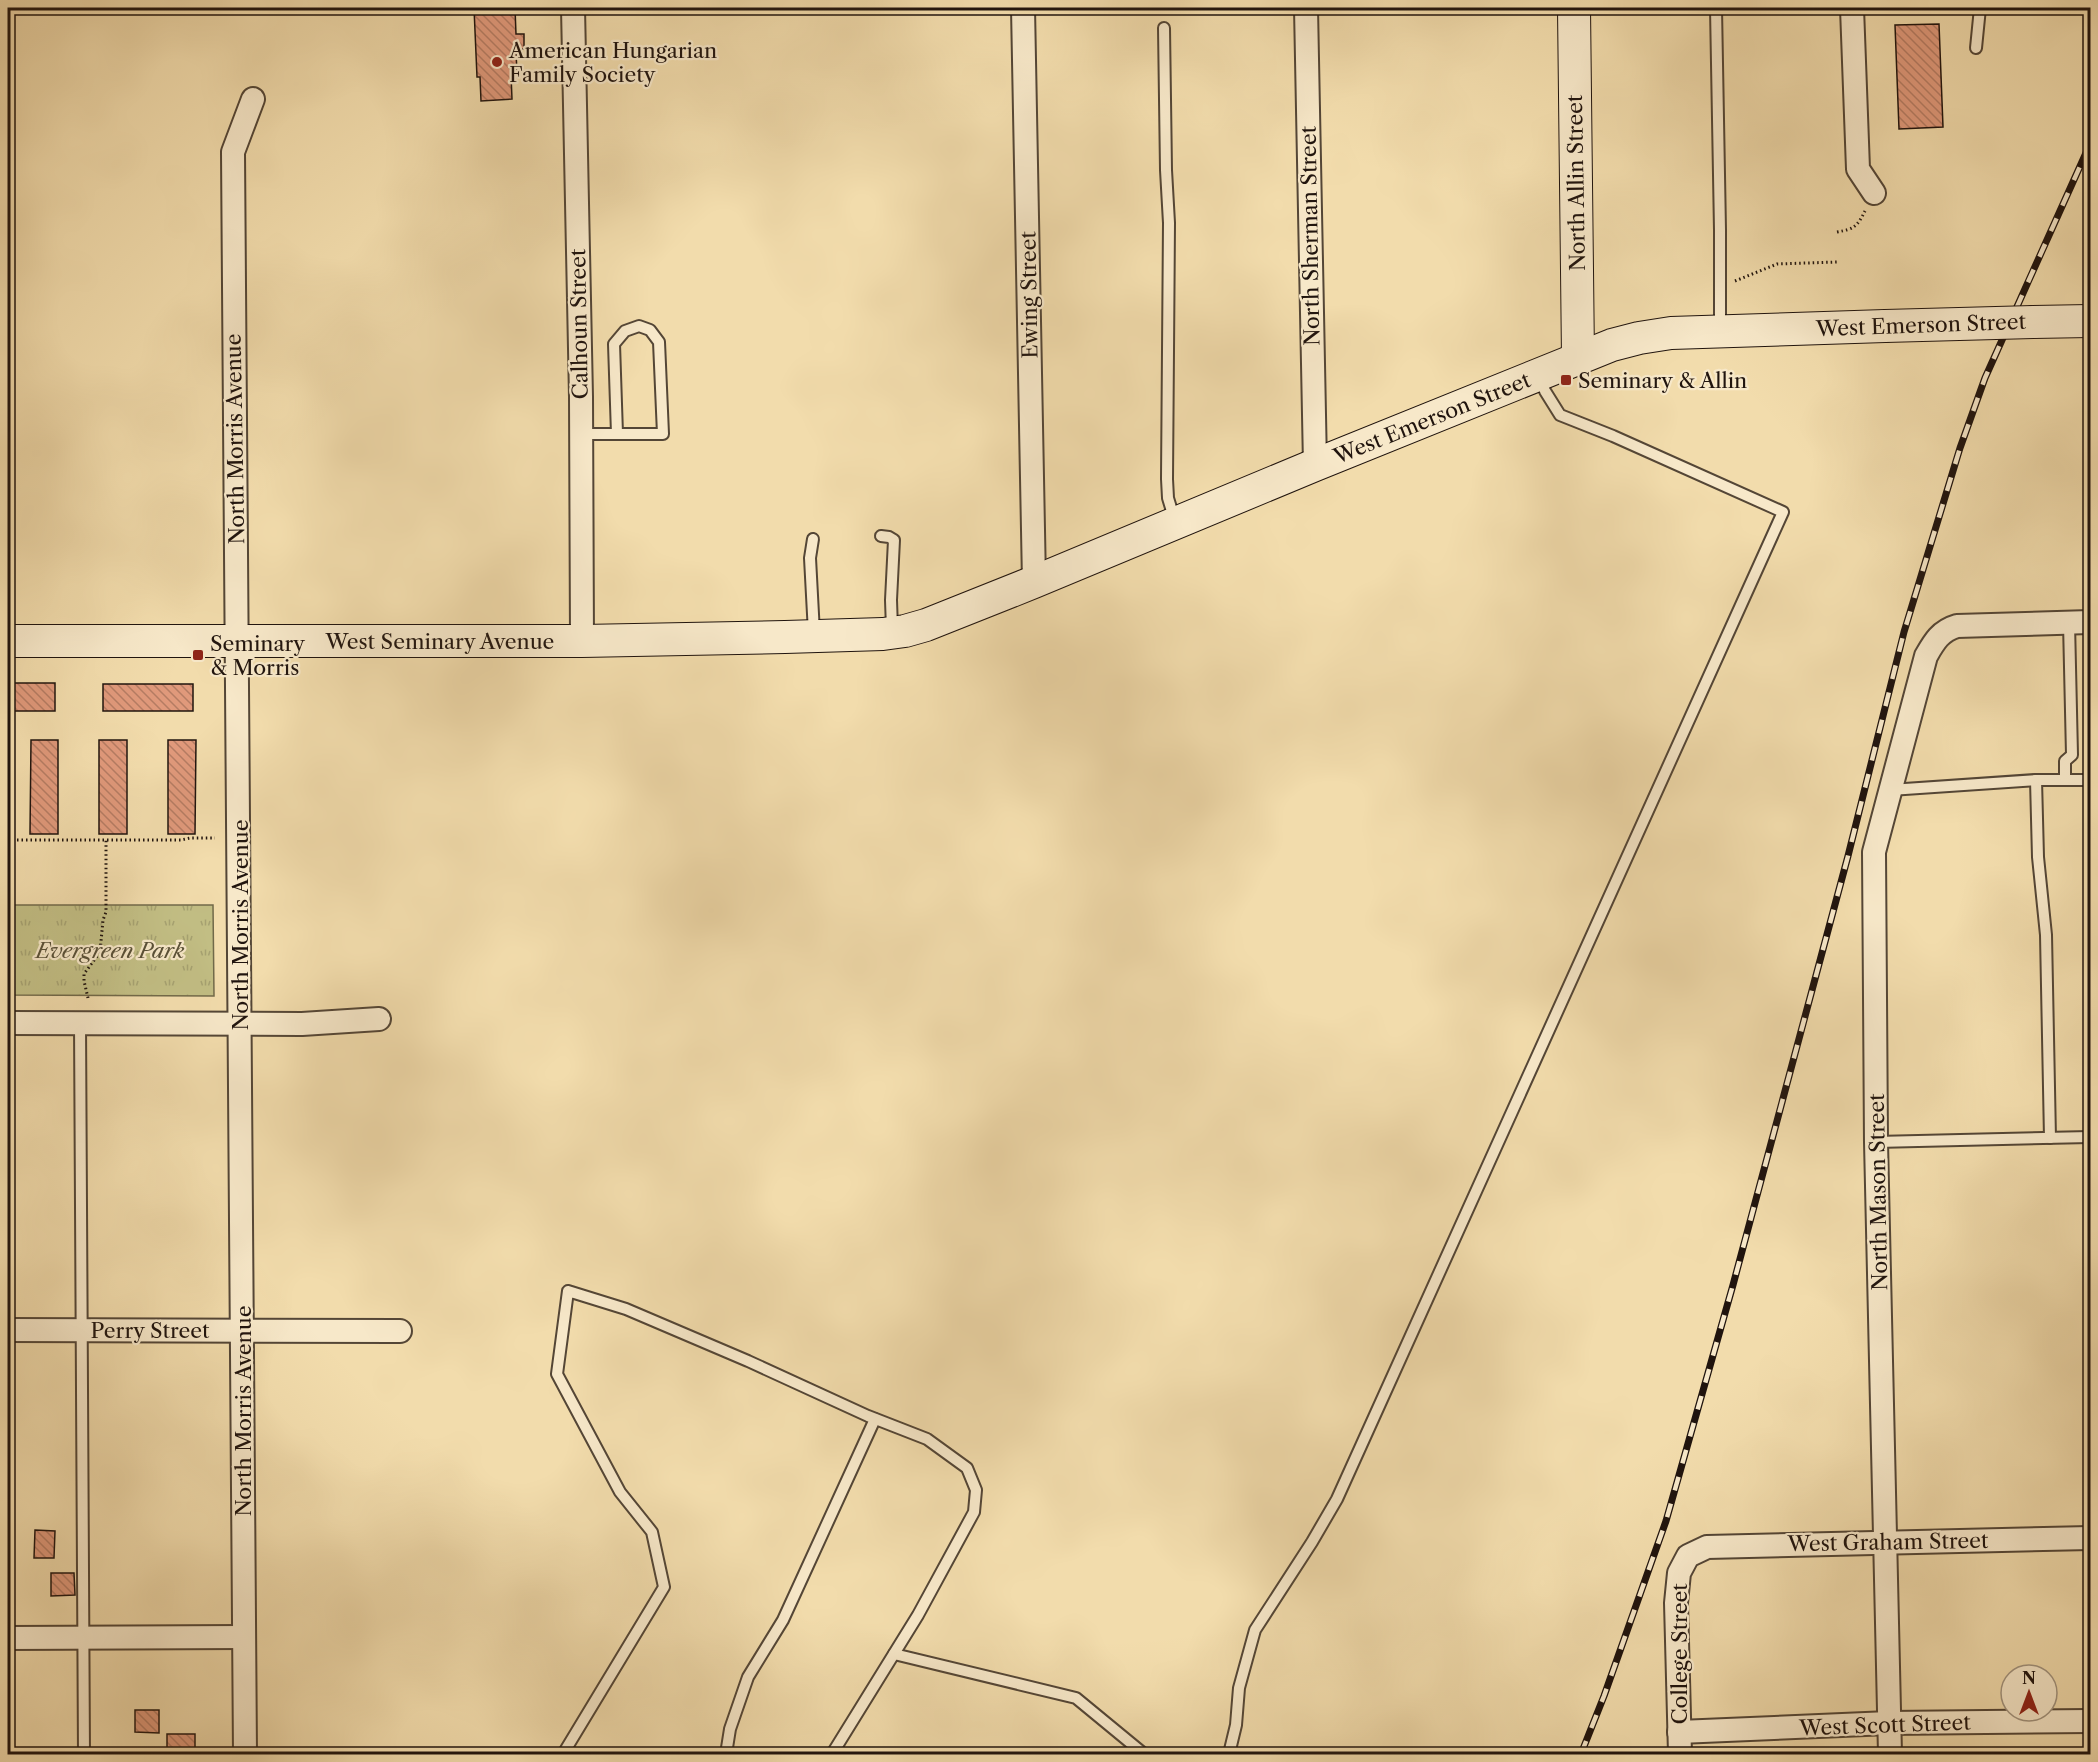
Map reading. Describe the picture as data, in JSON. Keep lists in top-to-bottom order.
{
  "streets": {
    "street": [
      "North Allin Street",
      "North Sherman Street",
      "Ewing Street",
      "Calhoun Street",
      "West Emerson Street",
      "North Morris Avenue",
      "West Seminary Avenue",
      "North Mason Street",
      "Perry Street",
      "West Graham Street",
      "College Street",
      "West Scott Street"
    ]
  },
  "crossings": [
    ["North Allin Street", "West Emerson Street"],
    ["North Sherman Street", "West Emerson Street"],
    ["Ewing Street", "West Emerson Street"],
    ["Calhoun Street", "West Seminary Avenue"],
    ["West Emerson Street", "West Seminary Avenue"],
    ["North Morris Avenue", "West Seminary Avenue"],
    ["North Morris Avenue", "Perry Street"],
    ["North Mason Street", "West Graham Street"],
    ["North Mason Street", "West Scott Street"],
    ["West Graham Street", "College Street"],
    ["College Street", "West Scott Street"]
  ],
  "parks": ["Evergreen Park"],
  "places": {
    "other": ["American Hungarian Family Society"],
    "transit": ["Seminary & Allin", "Seminary & Morris"]
  },
  "north": "top"
}
